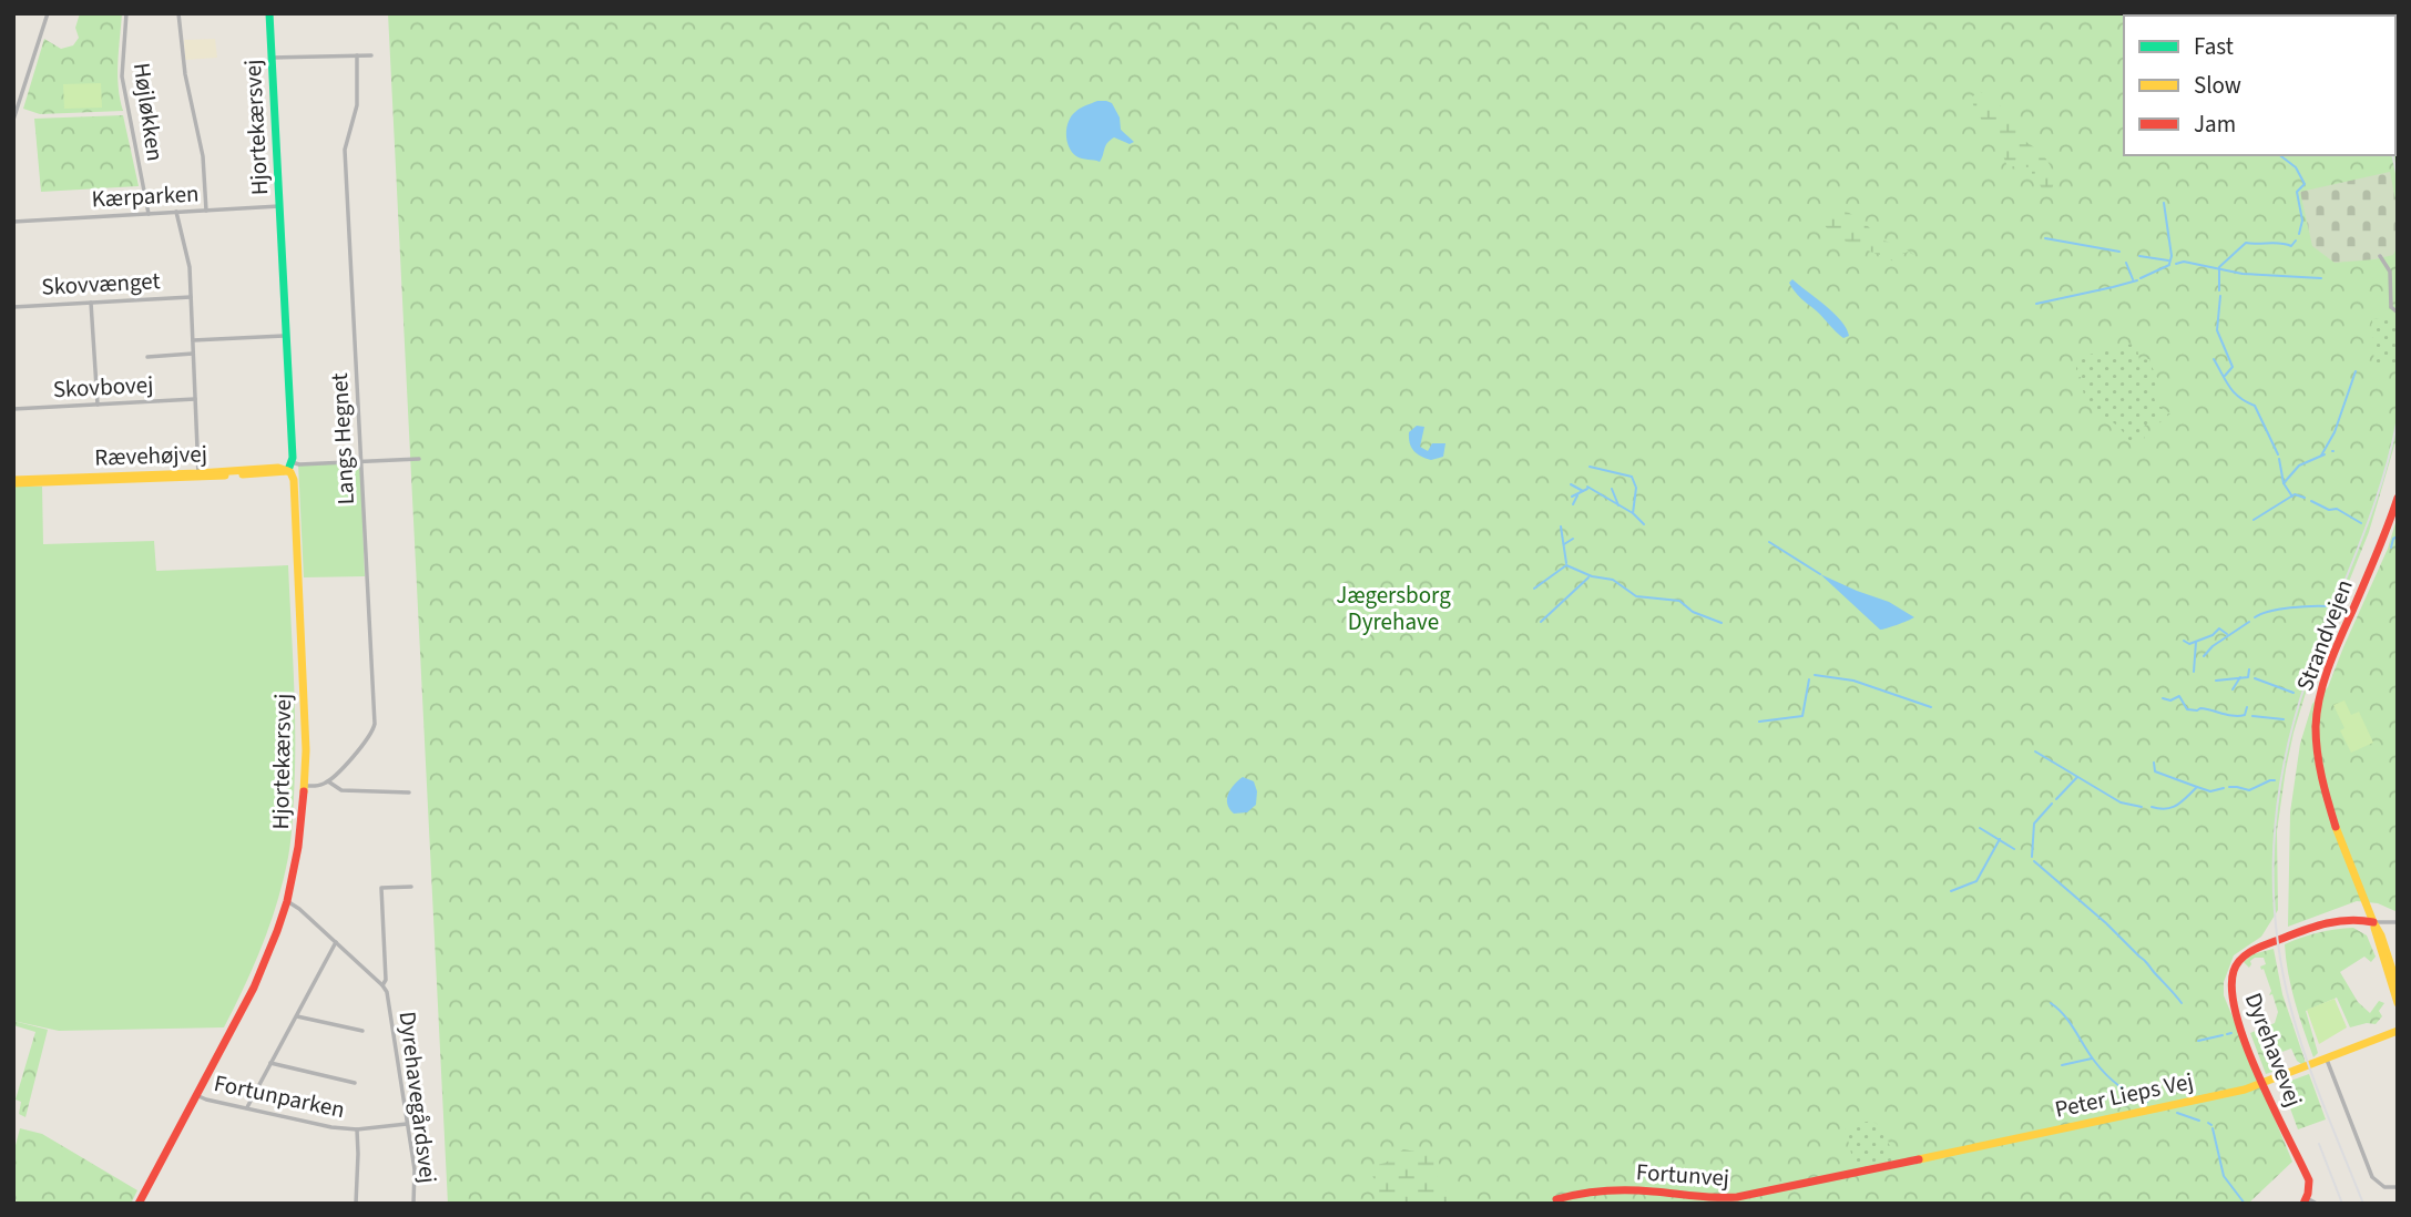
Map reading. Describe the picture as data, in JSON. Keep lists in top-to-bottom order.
{
  "streets": {
    "street": [
      "Højløkken",
      "Hjortekærsvej",
      "Kærparken",
      "Skovvænget",
      "Skovbovej",
      "Langs Hegnet",
      "Rævehøjvej",
      "Strandvejen",
      "Dyrehavevej",
      "Peter Lieps Vej",
      "Fortunparken",
      "Dyrehavegårdsvej",
      "Fortunvej"
    ]
  },
  "crossings": [
    ["Højløkken", "Kærparken"],
    ["Hjortekærsvej", "Kærparken"],
    ["Hjortekærsvej", "Rævehøjvej"],
    ["Hjortekærsvej", "Fortunparken"],
    ["Hjortekærsvej", "Dyrehavegårdsvej"],
    ["Langs Hegnet", "Rævehøjvej"],
    ["Strandvejen", "Dyrehavevej"],
    ["Dyrehavevej", "Peter Lieps Vej"],
    ["Peter Lieps Vej", "Fortunvej"],
    ["Fortunparken", "Dyrehavegårdsvej"]
  ],
  "parks": ["Jægersborg Dyrehave"],
  "legend": ["Fast", "Slow", "Jam"]
}
